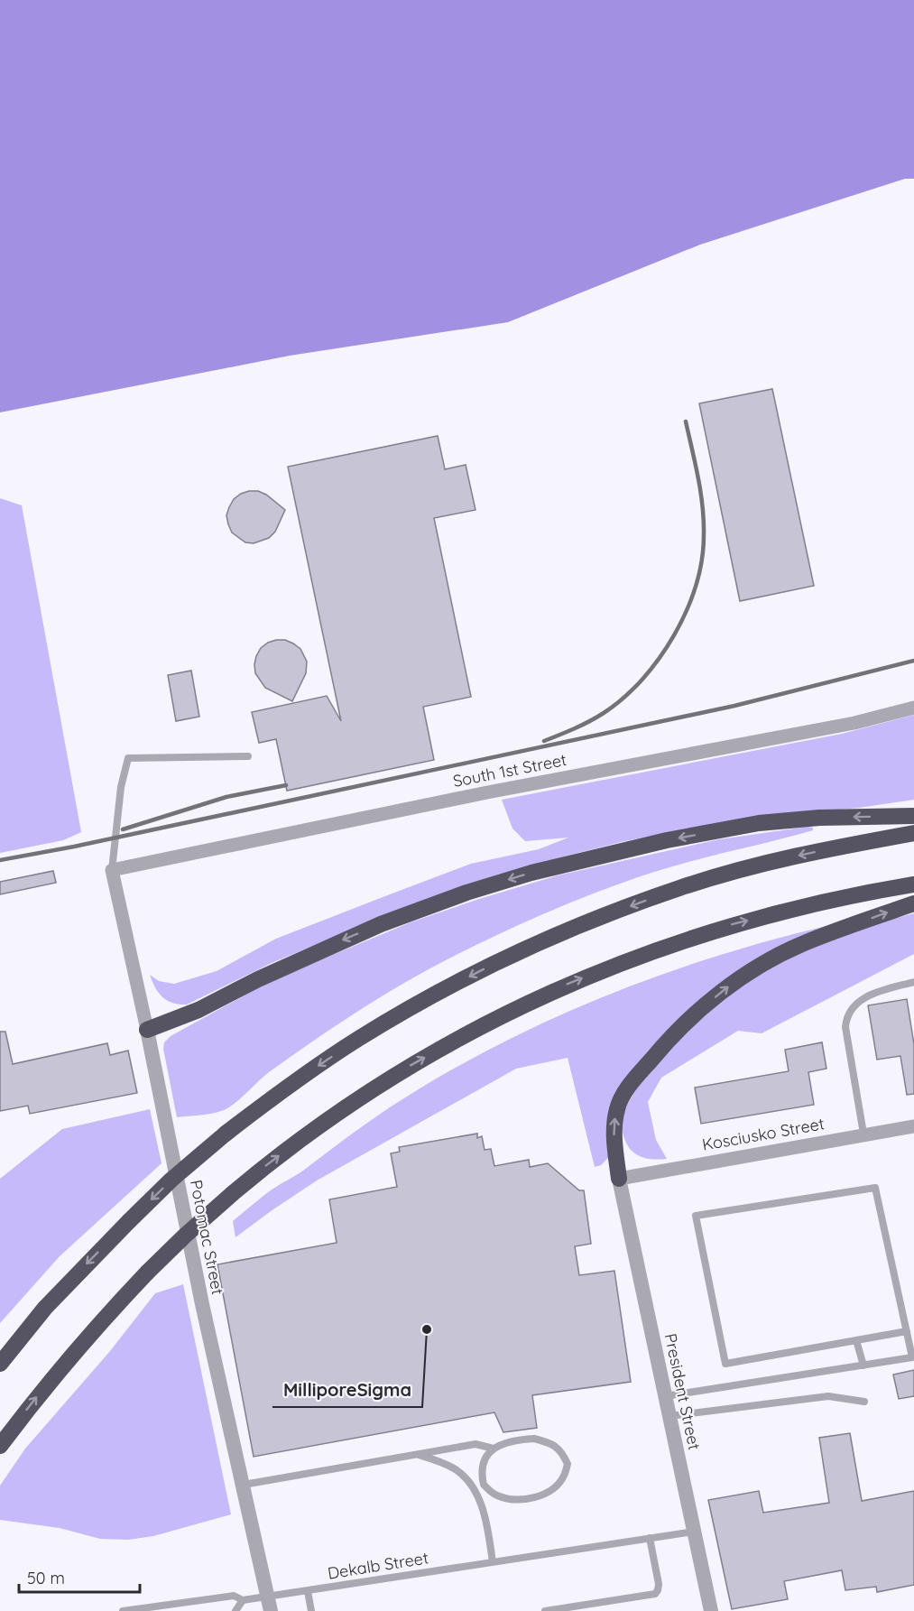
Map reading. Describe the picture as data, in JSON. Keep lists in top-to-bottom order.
{
  "streets": {
    "street": [
      "South 1st Street",
      "Kosciusko Street",
      "Potomac Street",
      "President Street"
    ],
    "lane": ["Dekalb Street"]
  },
  "crossings": [
    ["South 1st Street", "Potomac Street"],
    ["Kosciusko Street", "President Street"],
    ["Potomac Street", "Dekalb Street"],
    ["President Street", "Dekalb Street"]
  ],
  "places": ["MilliporeSigma"],
  "scale_bar": "50 m"
}
